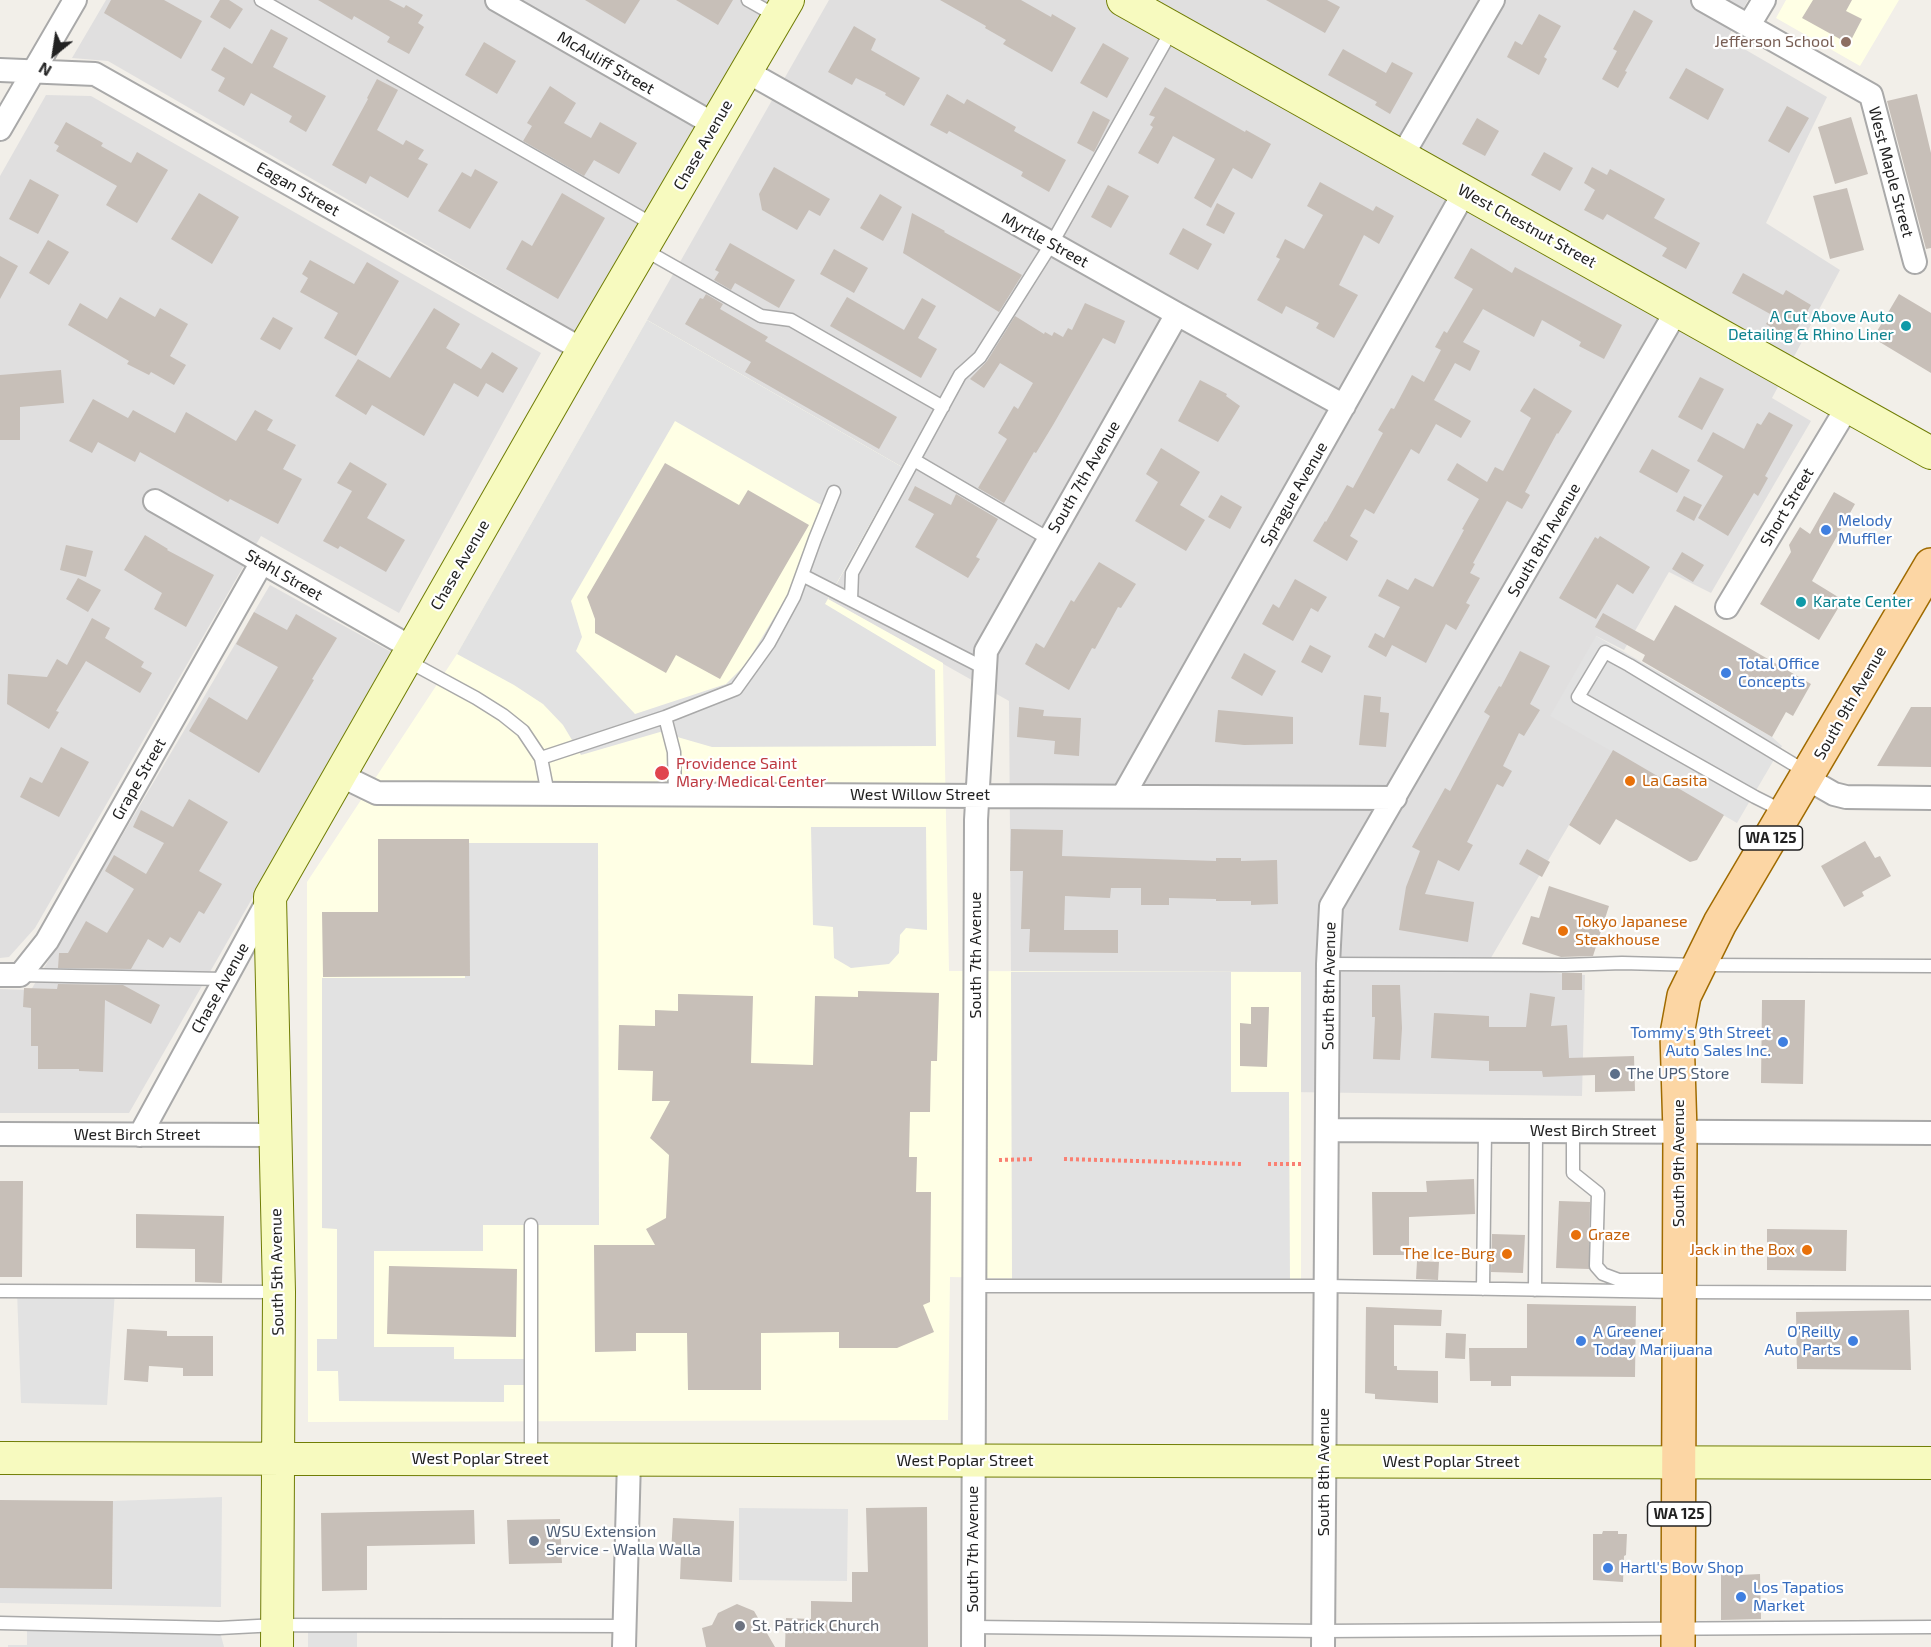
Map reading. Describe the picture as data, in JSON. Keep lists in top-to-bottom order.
{
  "streets": {
    "main road": [
      "Chase Avenue",
      "West Chestnut Street",
      "South 9th Avenue",
      "WA 125",
      "South 5th Avenue",
      "West Poplar Street"
    ],
    "street": [
      "McAuliff Street",
      "West Maple Street",
      "Eagan Street",
      "Myrtle Street",
      "South 7th Avenue",
      "Sprague Avenue",
      "Short Street",
      "South 8th Avenue",
      "Stahl Street",
      "Grape Street",
      "West Willow Street",
      "West Birch Street"
    ]
  },
  "crossings": [
    ["McAuliff Street", "Chase Avenue"],
    ["Chase Avenue", "Eagan Street"],
    ["Chase Avenue", "Myrtle Street"],
    ["Chase Avenue", "Stahl Street"],
    ["Chase Avenue", "West Willow Street"],
    ["Chase Avenue", "West Birch Street"],
    ["Chase Avenue", "South 5th Avenue"],
    ["West Chestnut Street", "Sprague Avenue"],
    ["West Chestnut Street", "Short Street"],
    ["West Chestnut Street", "South 8th Avenue"],
    ["Myrtle Street", "South 7th Avenue"],
    ["Myrtle Street", "Sprague Avenue"],
    ["South 7th Avenue", "West Willow Street"],
    ["South 7th Avenue", "West Poplar Street"],
    ["Sprague Avenue", "West Willow Street"],
    ["South 8th Avenue", "West Willow Street"],
    ["South 8th Avenue", "West Birch Street"],
    ["South 8th Avenue", "West Poplar Street"],
    ["Stahl Street", "Grape Street"],
    ["South 9th Avenue", "West Birch Street"],
    ["South 9th Avenue", "West Poplar Street"],
    ["West Birch Street", "South 5th Avenue"],
    ["South 5th Avenue", "West Poplar Street"]
  ],
  "places": [
    "Jefferson School",
    "A Cut Above Auto Detailing & Rhino Liner",
    "Melody Muffler",
    "Karate Center",
    "Total Office Concepts",
    "Providence Saint Mary Medical Center",
    "La Casita",
    "Tokyo Japanese Steakhouse",
    "Tommy's 9th Street Auto Sales Inc.",
    "The UPS Store",
    "Graze",
    "Jack in the Box",
    "The Ice-Burg",
    "A Greener Today Marijuana",
    "O'Reilly Auto Parts",
    "WSU Extension Service - Walla Walla",
    "Hartl's Bow Shop",
    "Los Tapatios Market",
    "St. Patrick Church"
  ],
  "north": "bottom left"
}
